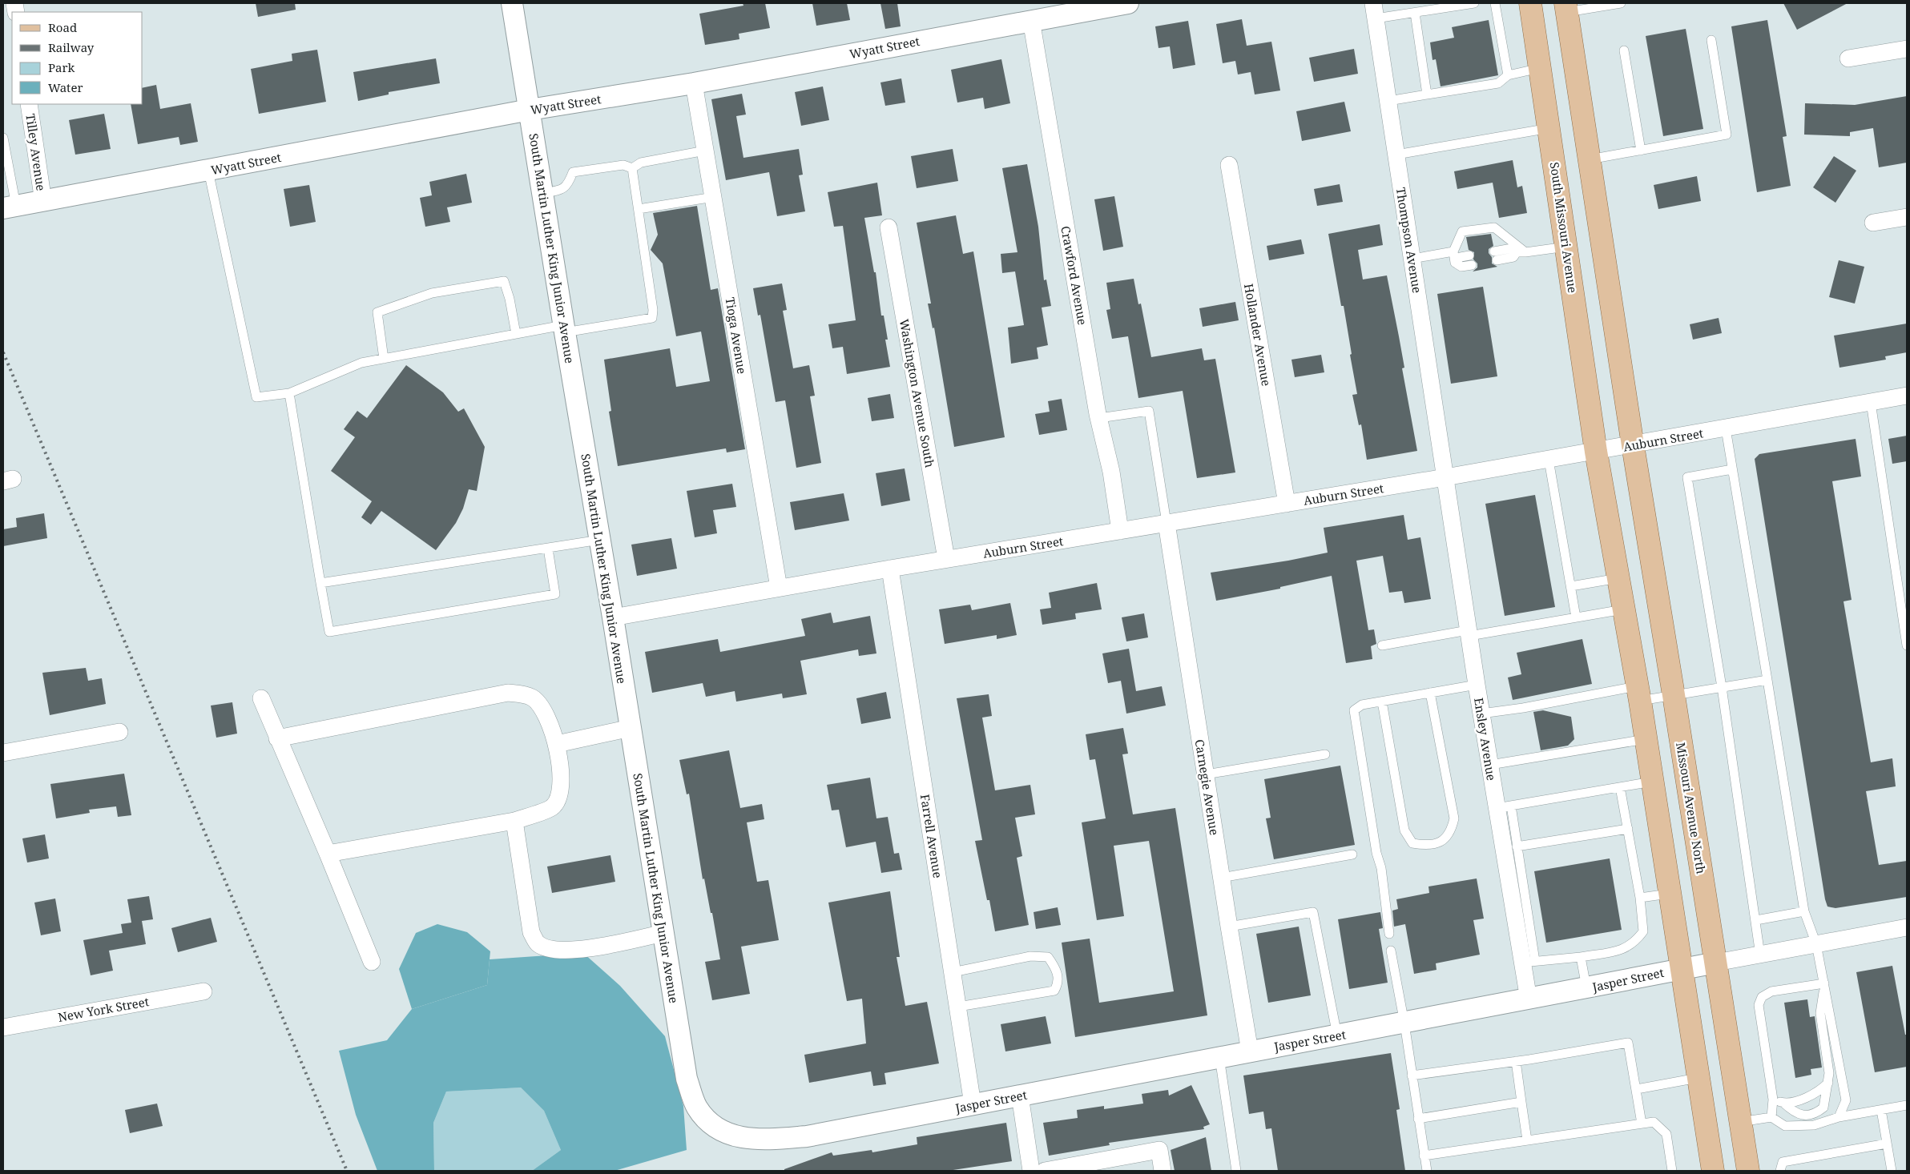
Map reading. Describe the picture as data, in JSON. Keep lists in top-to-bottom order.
{
  "streets": {
    "main road": ["South Missouri Avenue", "Missouri Avenue North"],
    "street": [
      "Wyatt Street",
      "Tilley Avenue",
      "Thompson Avenue",
      "South Martin Luther King Junior Avenue",
      "Crawford Avenue",
      "Hollander Avenue",
      "Tioga Avenue",
      "Washington Avenue South",
      "Auburn Street",
      "Ensley Avenue",
      "Carnegie Avenue",
      "Farrell Avenue",
      "Jasper Street",
      "New York Street"
    ]
  },
  "crossings": [
    ["Wyatt Street", "Tilley Avenue"],
    ["Wyatt Street", "South Martin Luther King Junior Avenue"],
    ["Wyatt Street", "Crawford Avenue"],
    ["Wyatt Street", "Tioga Avenue"],
    ["South Missouri Avenue", "Auburn Street"],
    ["Thompson Avenue", "Auburn Street"],
    ["Thompson Avenue", "Ensley Avenue"],
    ["South Martin Luther King Junior Avenue", "Auburn Street"],
    ["South Martin Luther King Junior Avenue", "Jasper Street"],
    ["Crawford Avenue", "Auburn Street"],
    ["Hollander Avenue", "Auburn Street"],
    ["Tioga Avenue", "Auburn Street"],
    ["Washington Avenue South", "Auburn Street"],
    ["Auburn Street", "Ensley Avenue"],
    ["Auburn Street", "Carnegie Avenue"],
    ["Auburn Street", "Missouri Avenue North"],
    ["Auburn Street", "Farrell Avenue"],
    ["Ensley Avenue", "Jasper Street"],
    ["Carnegie Avenue", "Jasper Street"],
    ["Missouri Avenue North", "Jasper Street"],
    ["Farrell Avenue", "Jasper Street"]
  ],
  "legend": [
    "Road",
    "Railway",
    "Park",
    "Water"
  ]
}
